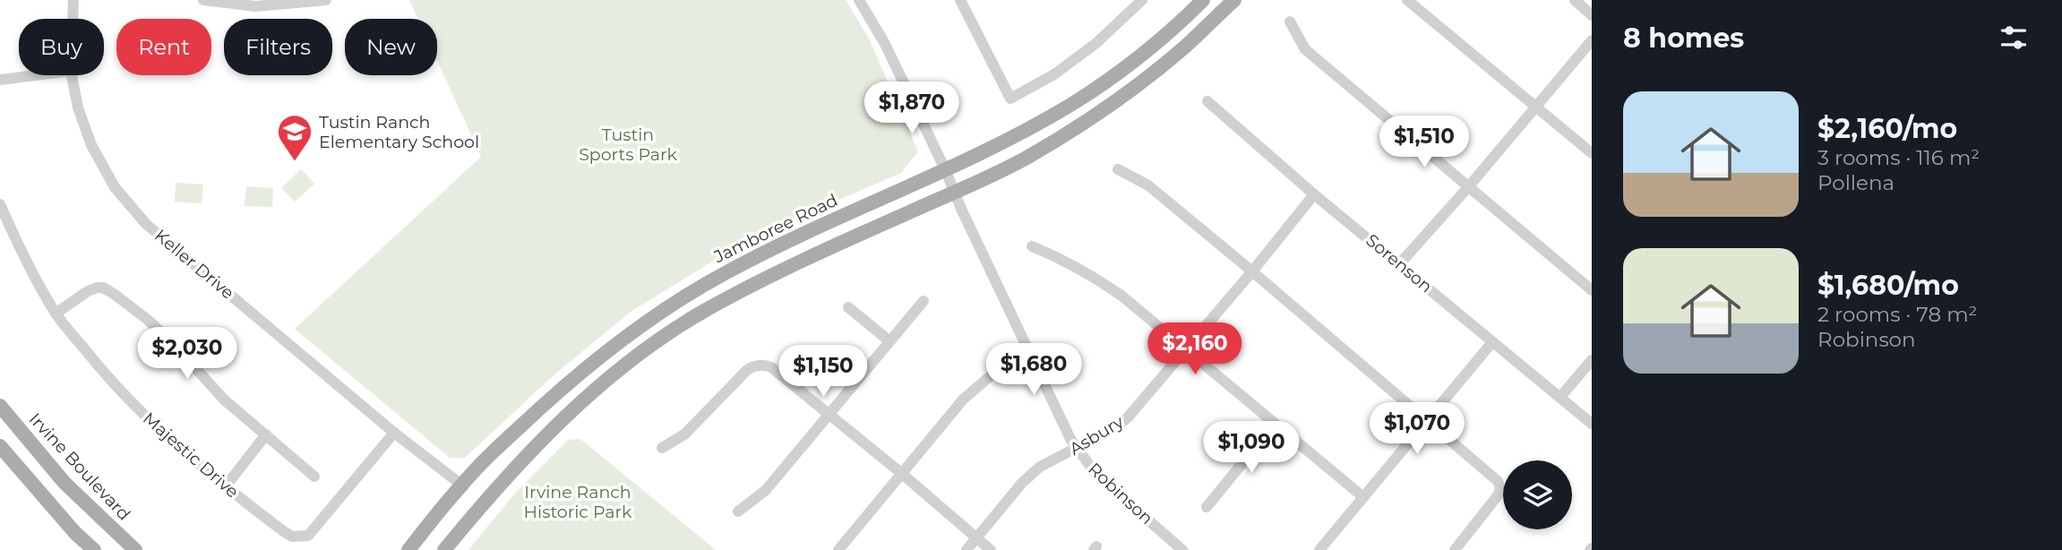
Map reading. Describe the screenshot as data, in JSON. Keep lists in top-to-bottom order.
{
  "streets": {
    "main road": ["Jamboree Road", "Irvine Boulevard"],
    "street": [
      "Sorenson",
      "Keller Drive",
      "Asbury",
      "Majestic Drive",
      "Robinson"
    ]
  },
  "crossings": [
    ["Jamboree Road", "Keller Drive"],
    ["Jamboree Road", "Robinson"],
    ["Sorenson", "Asbury"],
    ["Keller Drive", "Majestic Drive"],
    ["Asbury", "Robinson"]
  ],
  "parks": ["Tustin Sports Park", "Irvine Ranch Historic Park"],
  "places": {
    "school or university": ["Tustin Ranch Elementary School"]
  },
  "page": {
    "heading": "8 homes",
    "chip": [
      "Buy",
      "Rent",
      "Filters",
      "New"
    ],
    "list": [
      {
        "name": "$2,160/mo",
        "note": "3 rooms · 116 m² · Pollena"
      },
      {
        "name": "$1,680/mo",
        "note": "2 rooms · 78 m² · Robinson"
      }
    ],
    "price": [
      "$1,870",
      "$1,510",
      "$2,160",
      "$2,030",
      "$1,680",
      "$1,150",
      "$1,070",
      "$1,090"
    ]
  }
}
